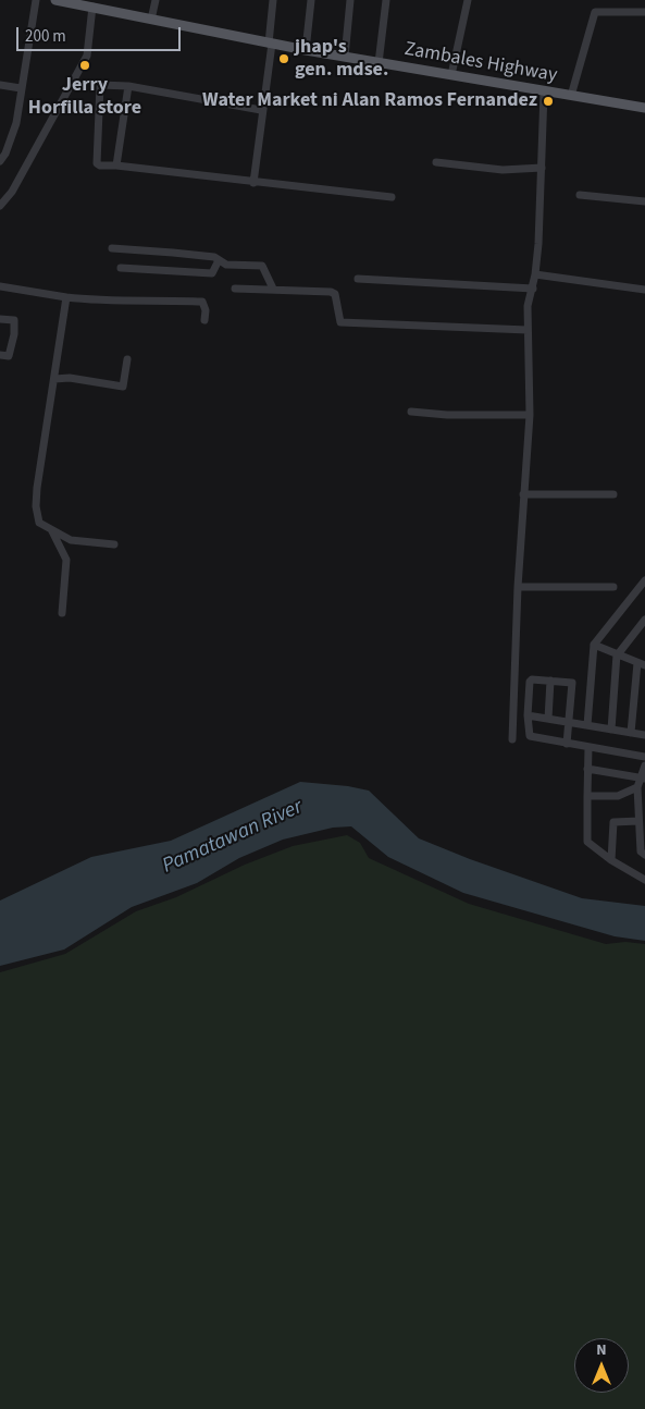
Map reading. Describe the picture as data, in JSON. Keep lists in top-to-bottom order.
{
  "streets": {
    "main road": ["Zambales Highway"]
  },
  "water": ["Pamatawan River"],
  "places": ["jhap's gen. mdse.", "Jerry Horfilla store", "Water Market ni Alan Ramos Fernandez"],
  "scale_bar": "200 m",
  "north": "top"
}
